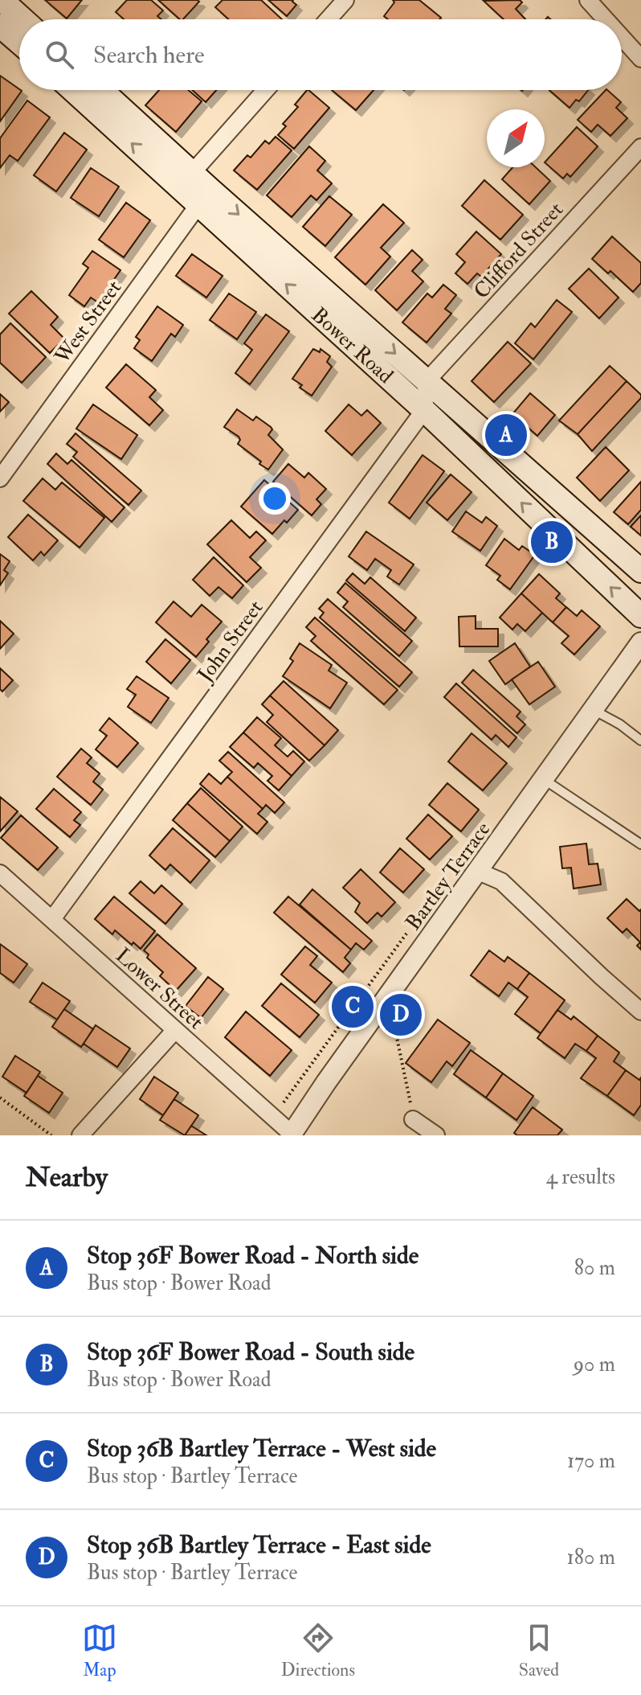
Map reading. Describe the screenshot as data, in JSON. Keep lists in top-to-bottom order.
{
  "streets": {
    "main road": ["Bower Road"],
    "street": [
      "Clifford Street",
      "West Street",
      "John Street",
      "Bartley Terrace",
      "Lower Street"
    ]
  },
  "crossings": [
    ["Clifford Street", "Bower Road"],
    ["West Street", "Bower Road"],
    ["Bower Road", "John Street"],
    ["John Street", "Lower Street"],
    ["Bartley Terrace", "Lower Street"]
  ],
  "north": "top right",
  "page": {
    "search": "Search here",
    "pins": [
      "A",
      "B",
      "C",
      "D"
    ],
    "heading": ["Nearby", "4 results"],
    "list": [
      {
        "mark": "A",
        "name": "Stop 36F Bower Road - North side",
        "note": "Bus stop · Bower Road",
        "value": "80 m"
      },
      {
        "mark": "B",
        "name": "Stop 36F Bower Road - South side",
        "note": "Bus stop · Bower Road",
        "value": "90 m"
      },
      {
        "mark": "C",
        "name": "Stop 36B Bartley Terrace - West side",
        "note": "Bus stop · Bartley Terrace",
        "value": "170 m"
      },
      {
        "mark": "D",
        "name": "Stop 36B Bartley Terrace - East side",
        "note": "Bus stop · Bartley Terrace",
        "value": "180 m"
      }
    ],
    "nav": ["Map", "Directions", "Saved"]
  }
}
